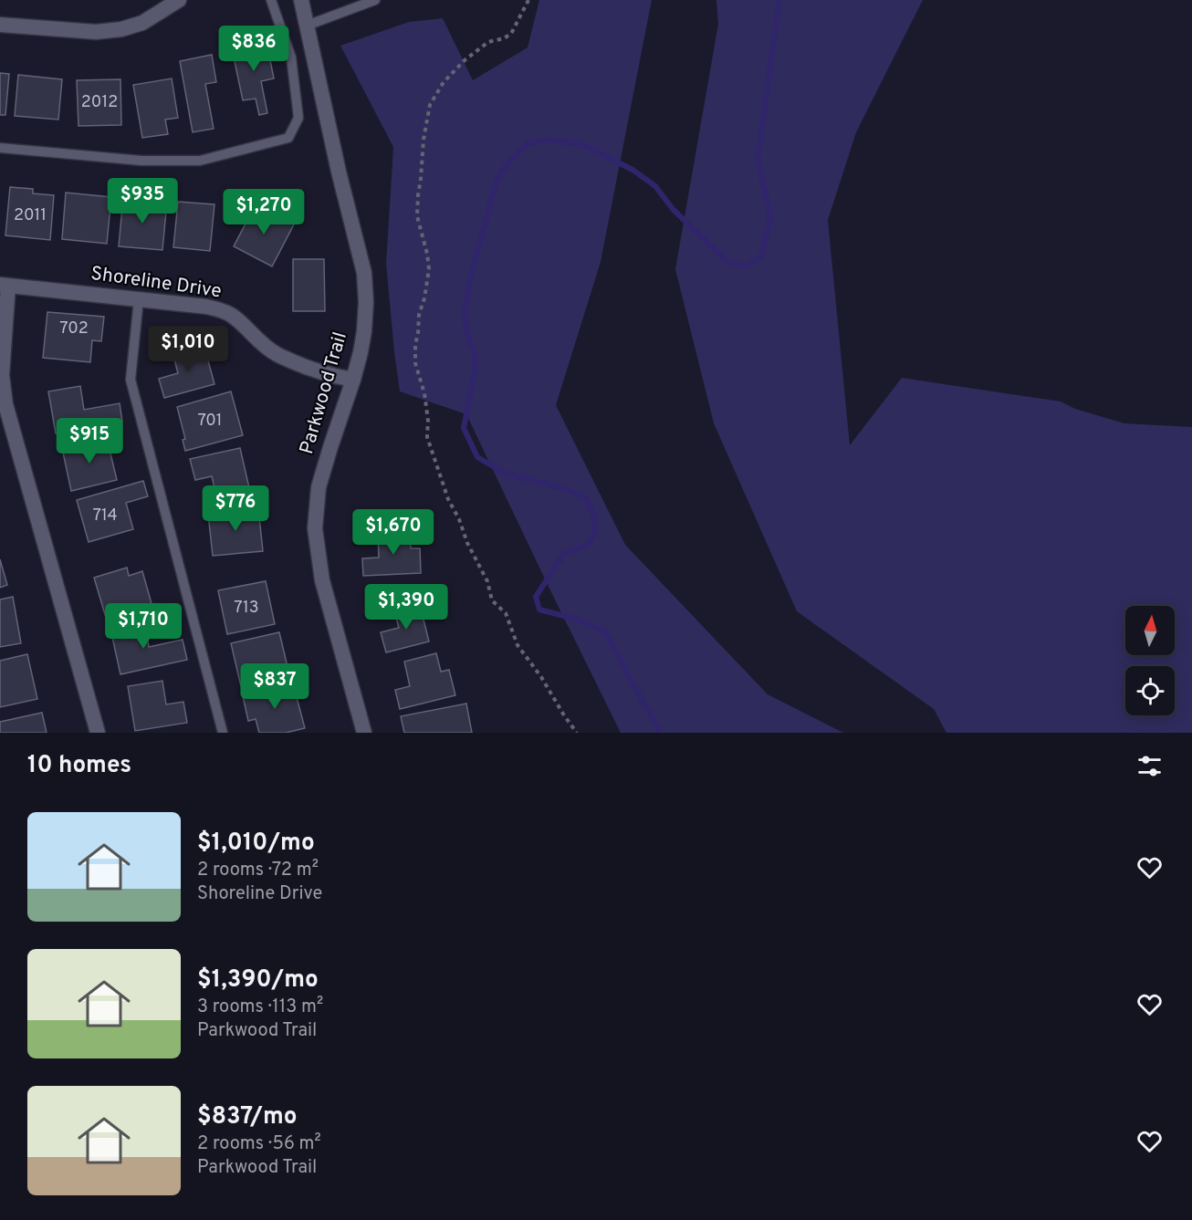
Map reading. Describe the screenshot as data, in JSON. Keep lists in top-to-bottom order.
{
  "streets": {
    "street": ["Shoreline Drive", "Parkwood Trail"]
  },
  "crossings": [
    ["Shoreline Drive", "Parkwood Trail"]
  ],
  "house_numbers": [
    "2012",
    "2011",
    "702",
    "701",
    "714",
    "713"
  ],
  "north": "top",
  "page": {
    "price": [
      "$836",
      "$935",
      "$1,270",
      "$1,010",
      "$915",
      "$776",
      "$1,670",
      "$1,390",
      "$1,710",
      "$837"
    ],
    "heading": "10 homes",
    "list": [
      {
        "name": "$1,010/mo",
        "note": "2 rooms · 72 m² · Shoreline Drive"
      },
      {
        "name": "$1,390/mo",
        "note": "3 rooms · 113 m² · Parkwood Trail"
      },
      {
        "name": "$837/mo",
        "note": "2 rooms · 56 m² · Parkwood Trail"
      }
    ]
  }
}
